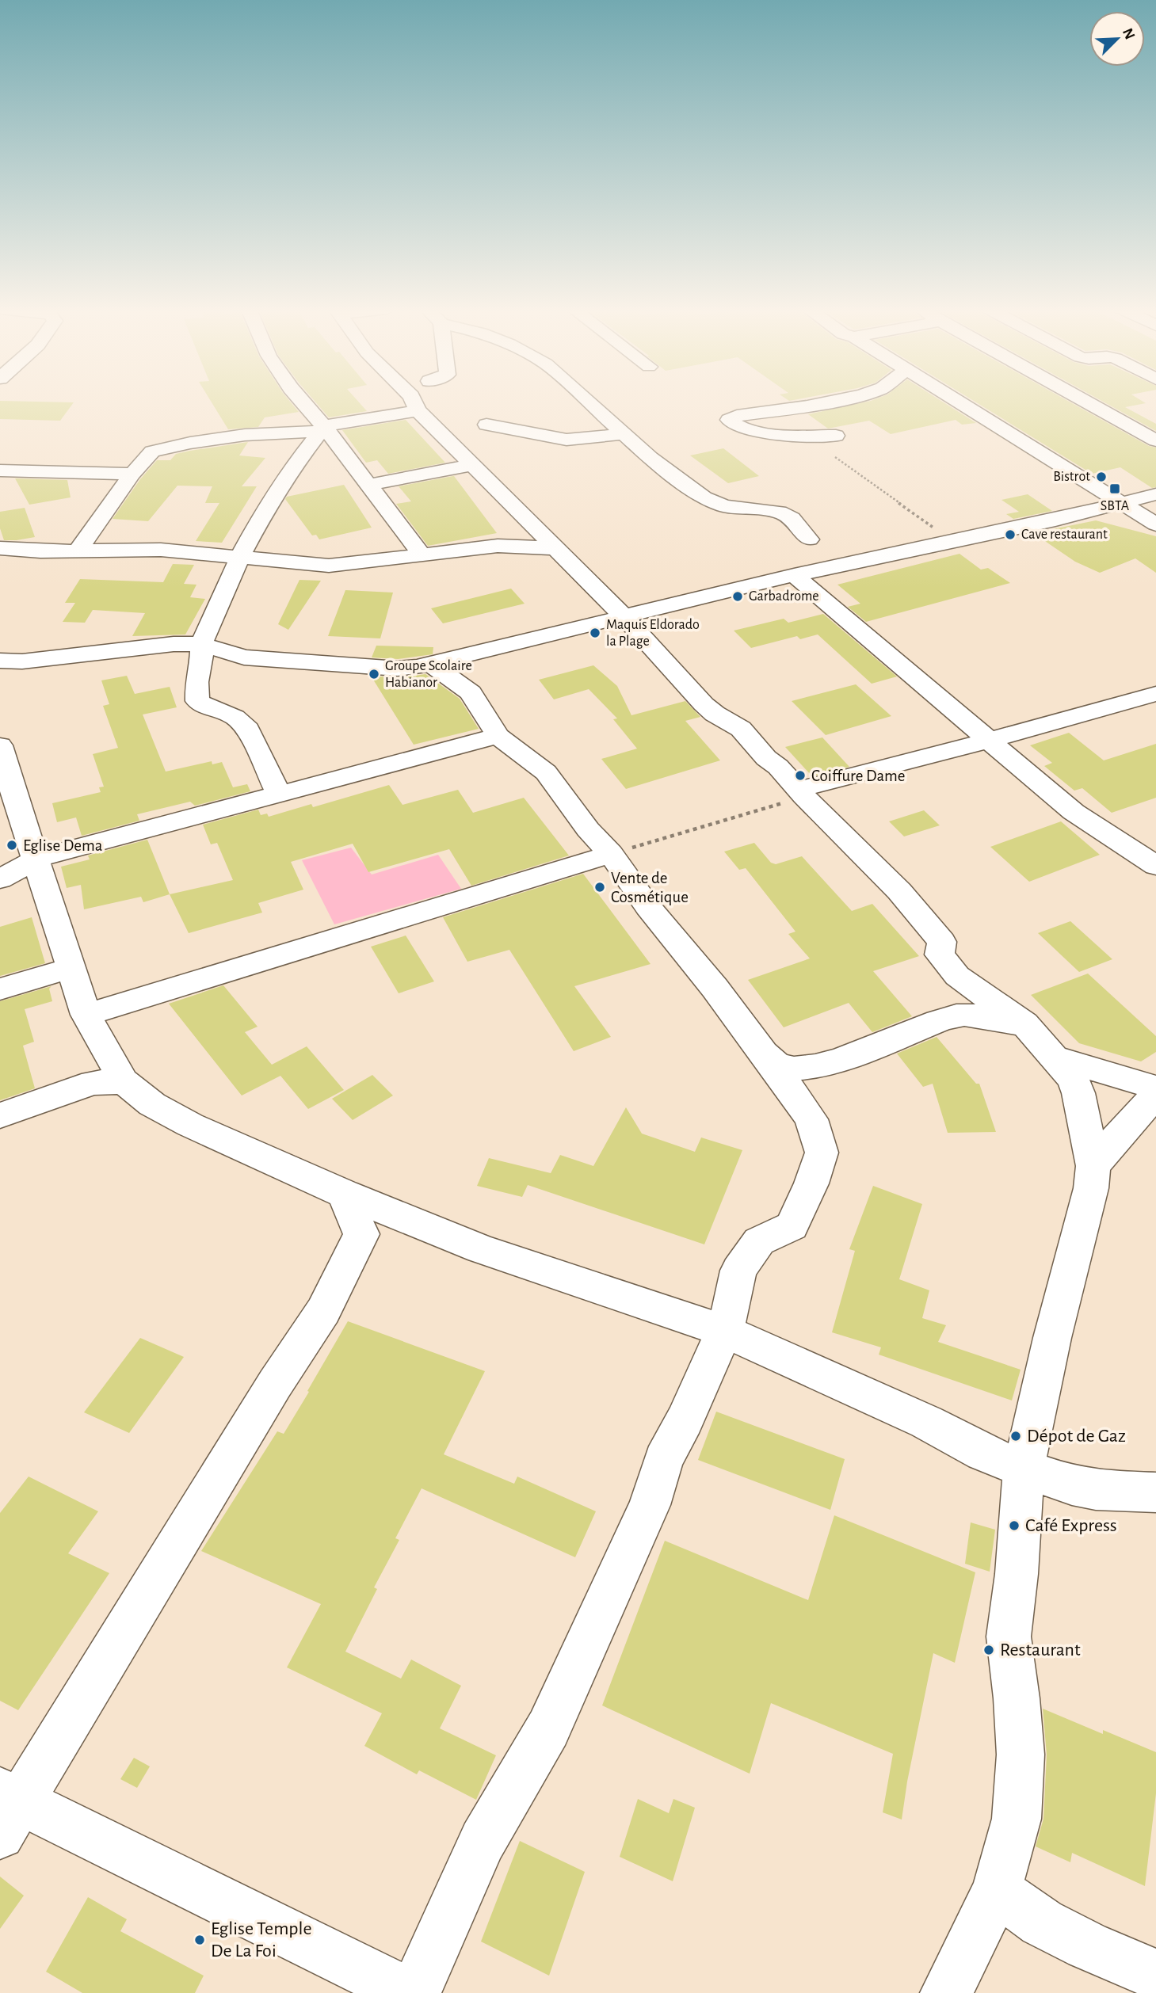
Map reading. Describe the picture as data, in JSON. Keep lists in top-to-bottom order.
{
  "places": {
    "other": [
      "Bistrot",
      "Cave restaurant",
      "Garbadrome",
      "Maquis Eldorado la Plage",
      "Groupe Scolaire Habianor",
      "Coiffure Dame",
      "Eglise Dema",
      "Vente de Cosmétique",
      "Dépot de Gaz",
      "Café Express",
      "Restaurant",
      "Eglise Temple De La Foi"
    ],
    "transit": ["SBTA"]
  },
  "north": "top right"
}
